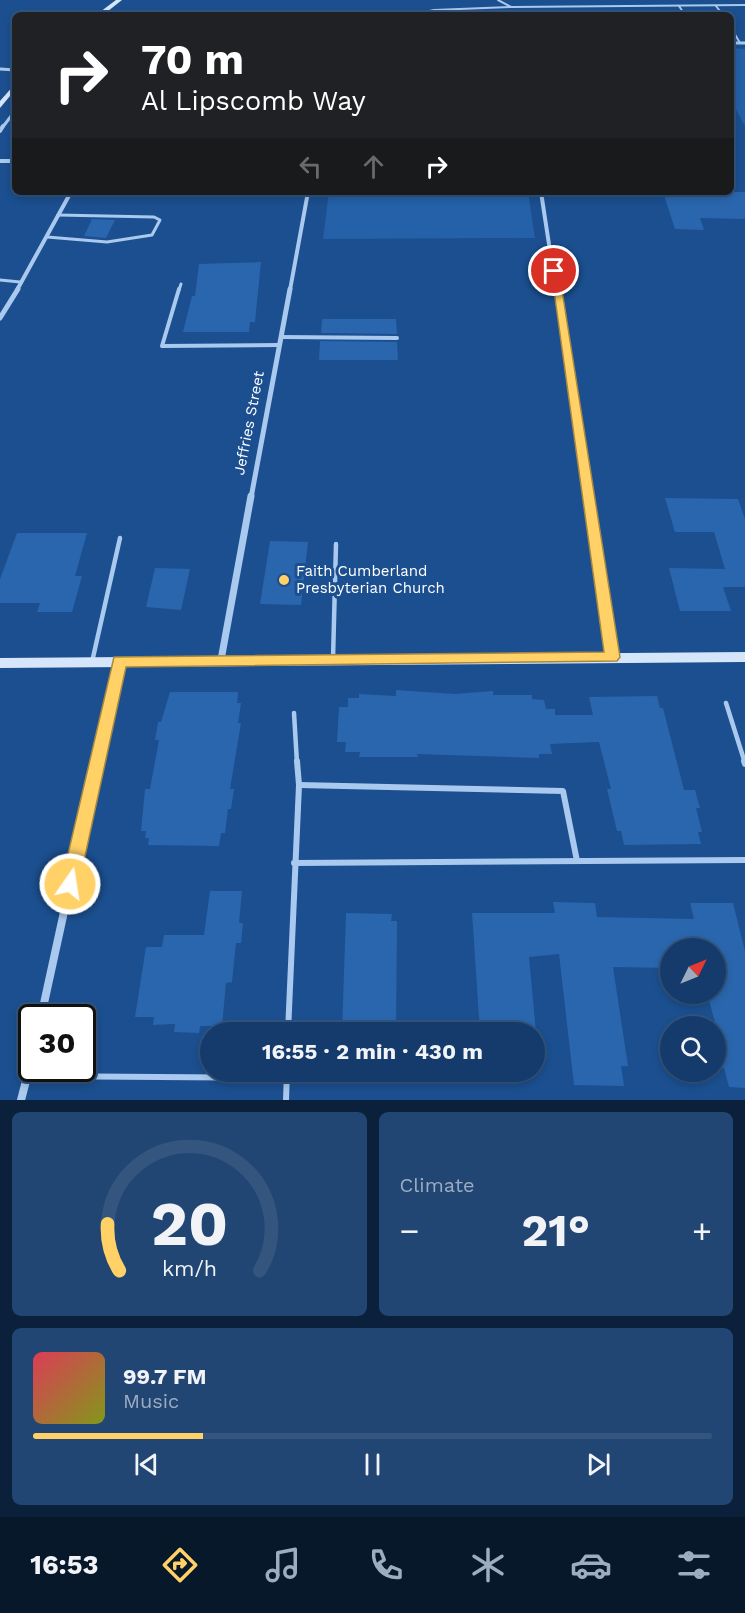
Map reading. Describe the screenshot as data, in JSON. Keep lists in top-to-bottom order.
{
  "streets": {
    "street": ["Jeffries Street"]
  },
  "places": ["Faith Cumberland Presbyterian Church"],
  "north": "top right",
  "page": {
    "turn": ["70 m", "Al Lipscomb Way"],
    "limit": "30",
    "trip": "16:55 · 2 min · 430 m",
    "tile": "Climate",
    "heat": ["−", "21°", "+"],
    "song": ["99.7 FM", "Music"],
    "tabs": "16:53",
    "gauge": ["20", "km/h"]
  }
}
